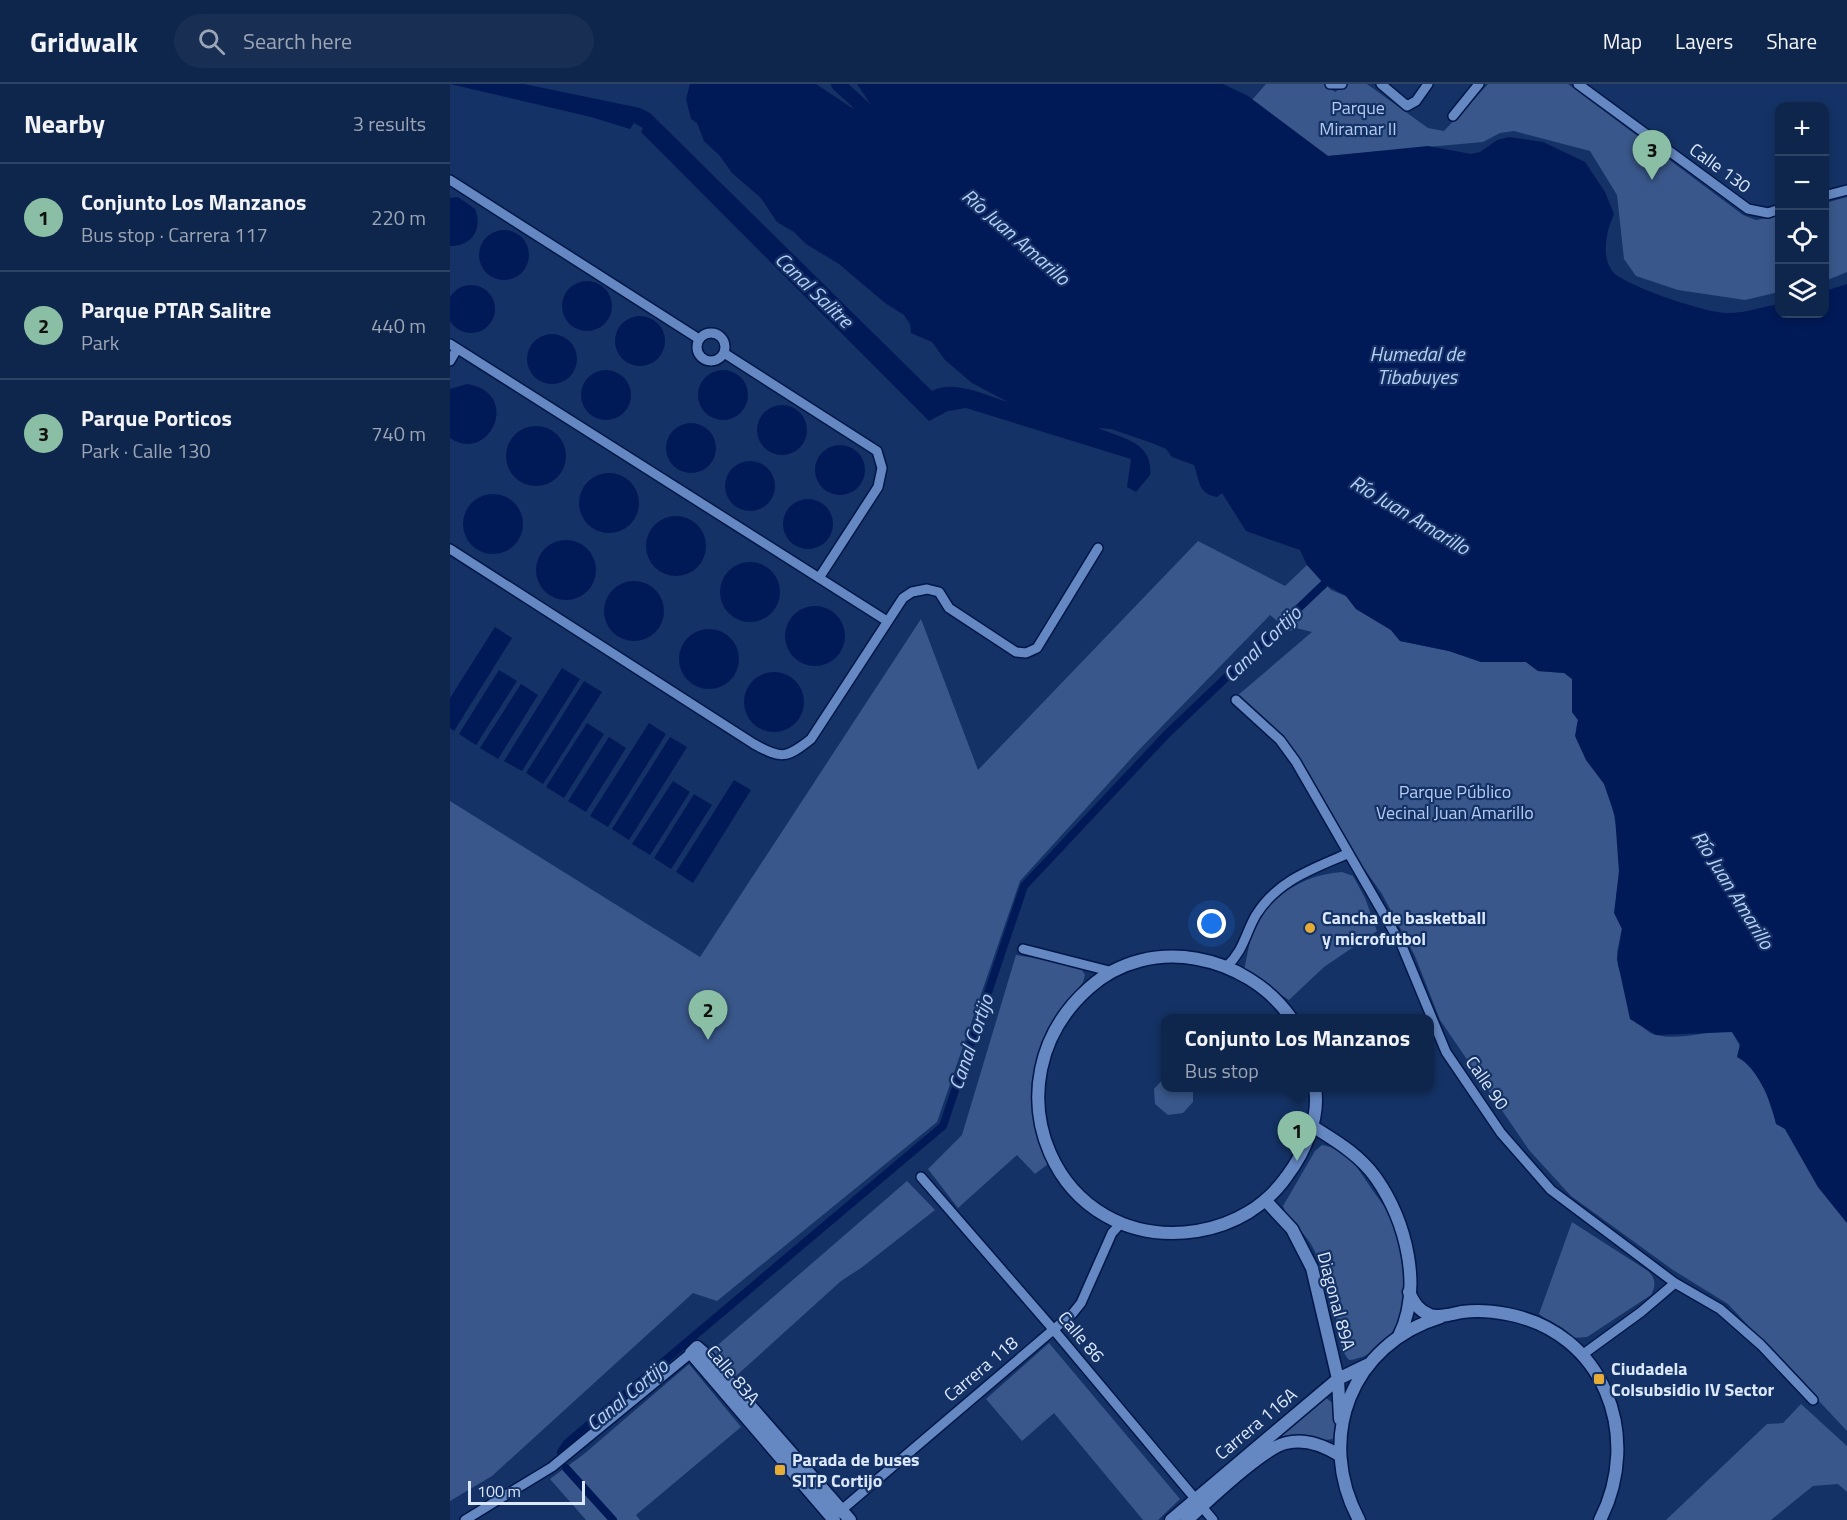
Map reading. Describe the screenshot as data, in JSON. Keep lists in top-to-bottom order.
{
  "streets": {
    "street": [
      "Calle 130",
      "Calle 90",
      "Diagonal 89A",
      "Calle 86",
      "Carrera 118",
      "Calle 83A",
      "Carrera 116A"
    ]
  },
  "crossings": [
    ["Diagonal 89A", "Carrera 116A"],
    ["Calle 86", "Carrera 118"],
    ["Calle 86", "Carrera 116A"],
    ["Carrera 118", "Calle 83A"]
  ],
  "water": [
    "Río Juan Amarillo",
    "Canal Salitre",
    "Humedal de Tibabuyes",
    "Canal Cortijo"
  ],
  "parks": ["Parque Miramar II", "Parque Público Vecinal Juan Amarillo"],
  "places": {
    "other": ["Cancha de basketball y microfutbol"],
    "transit": ["Ciudadela Colsubsidio IV Sector", "Parada de buses SITP Cortijo"]
  },
  "scale_bar": "100 m",
  "page": {
    "header": "Gridwalk",
    "search": "Search here",
    "nav": ["Map", "Layers", "Share"],
    "heading": ["Nearby", "3 results"],
    "map_buttons": ["+", "−"],
    "pins": ["3", "2", "1"],
    "list": [
      {
        "mark": "1",
        "name": "Conjunto Los Manzanos",
        "note": "Bus stop · Carrera 117",
        "value": "220 m"
      },
      {
        "mark": "2",
        "name": "Parque PTAR Salitre",
        "note": "Park",
        "value": "440 m"
      },
      {
        "mark": "3",
        "name": "Parque Porticos",
        "note": "Park · Calle 130",
        "value": "740 m"
      }
    ],
    "popup": ["Conjunto Los Manzanos", "Bus stop"],
    "scale": "100 m"
  }
}
